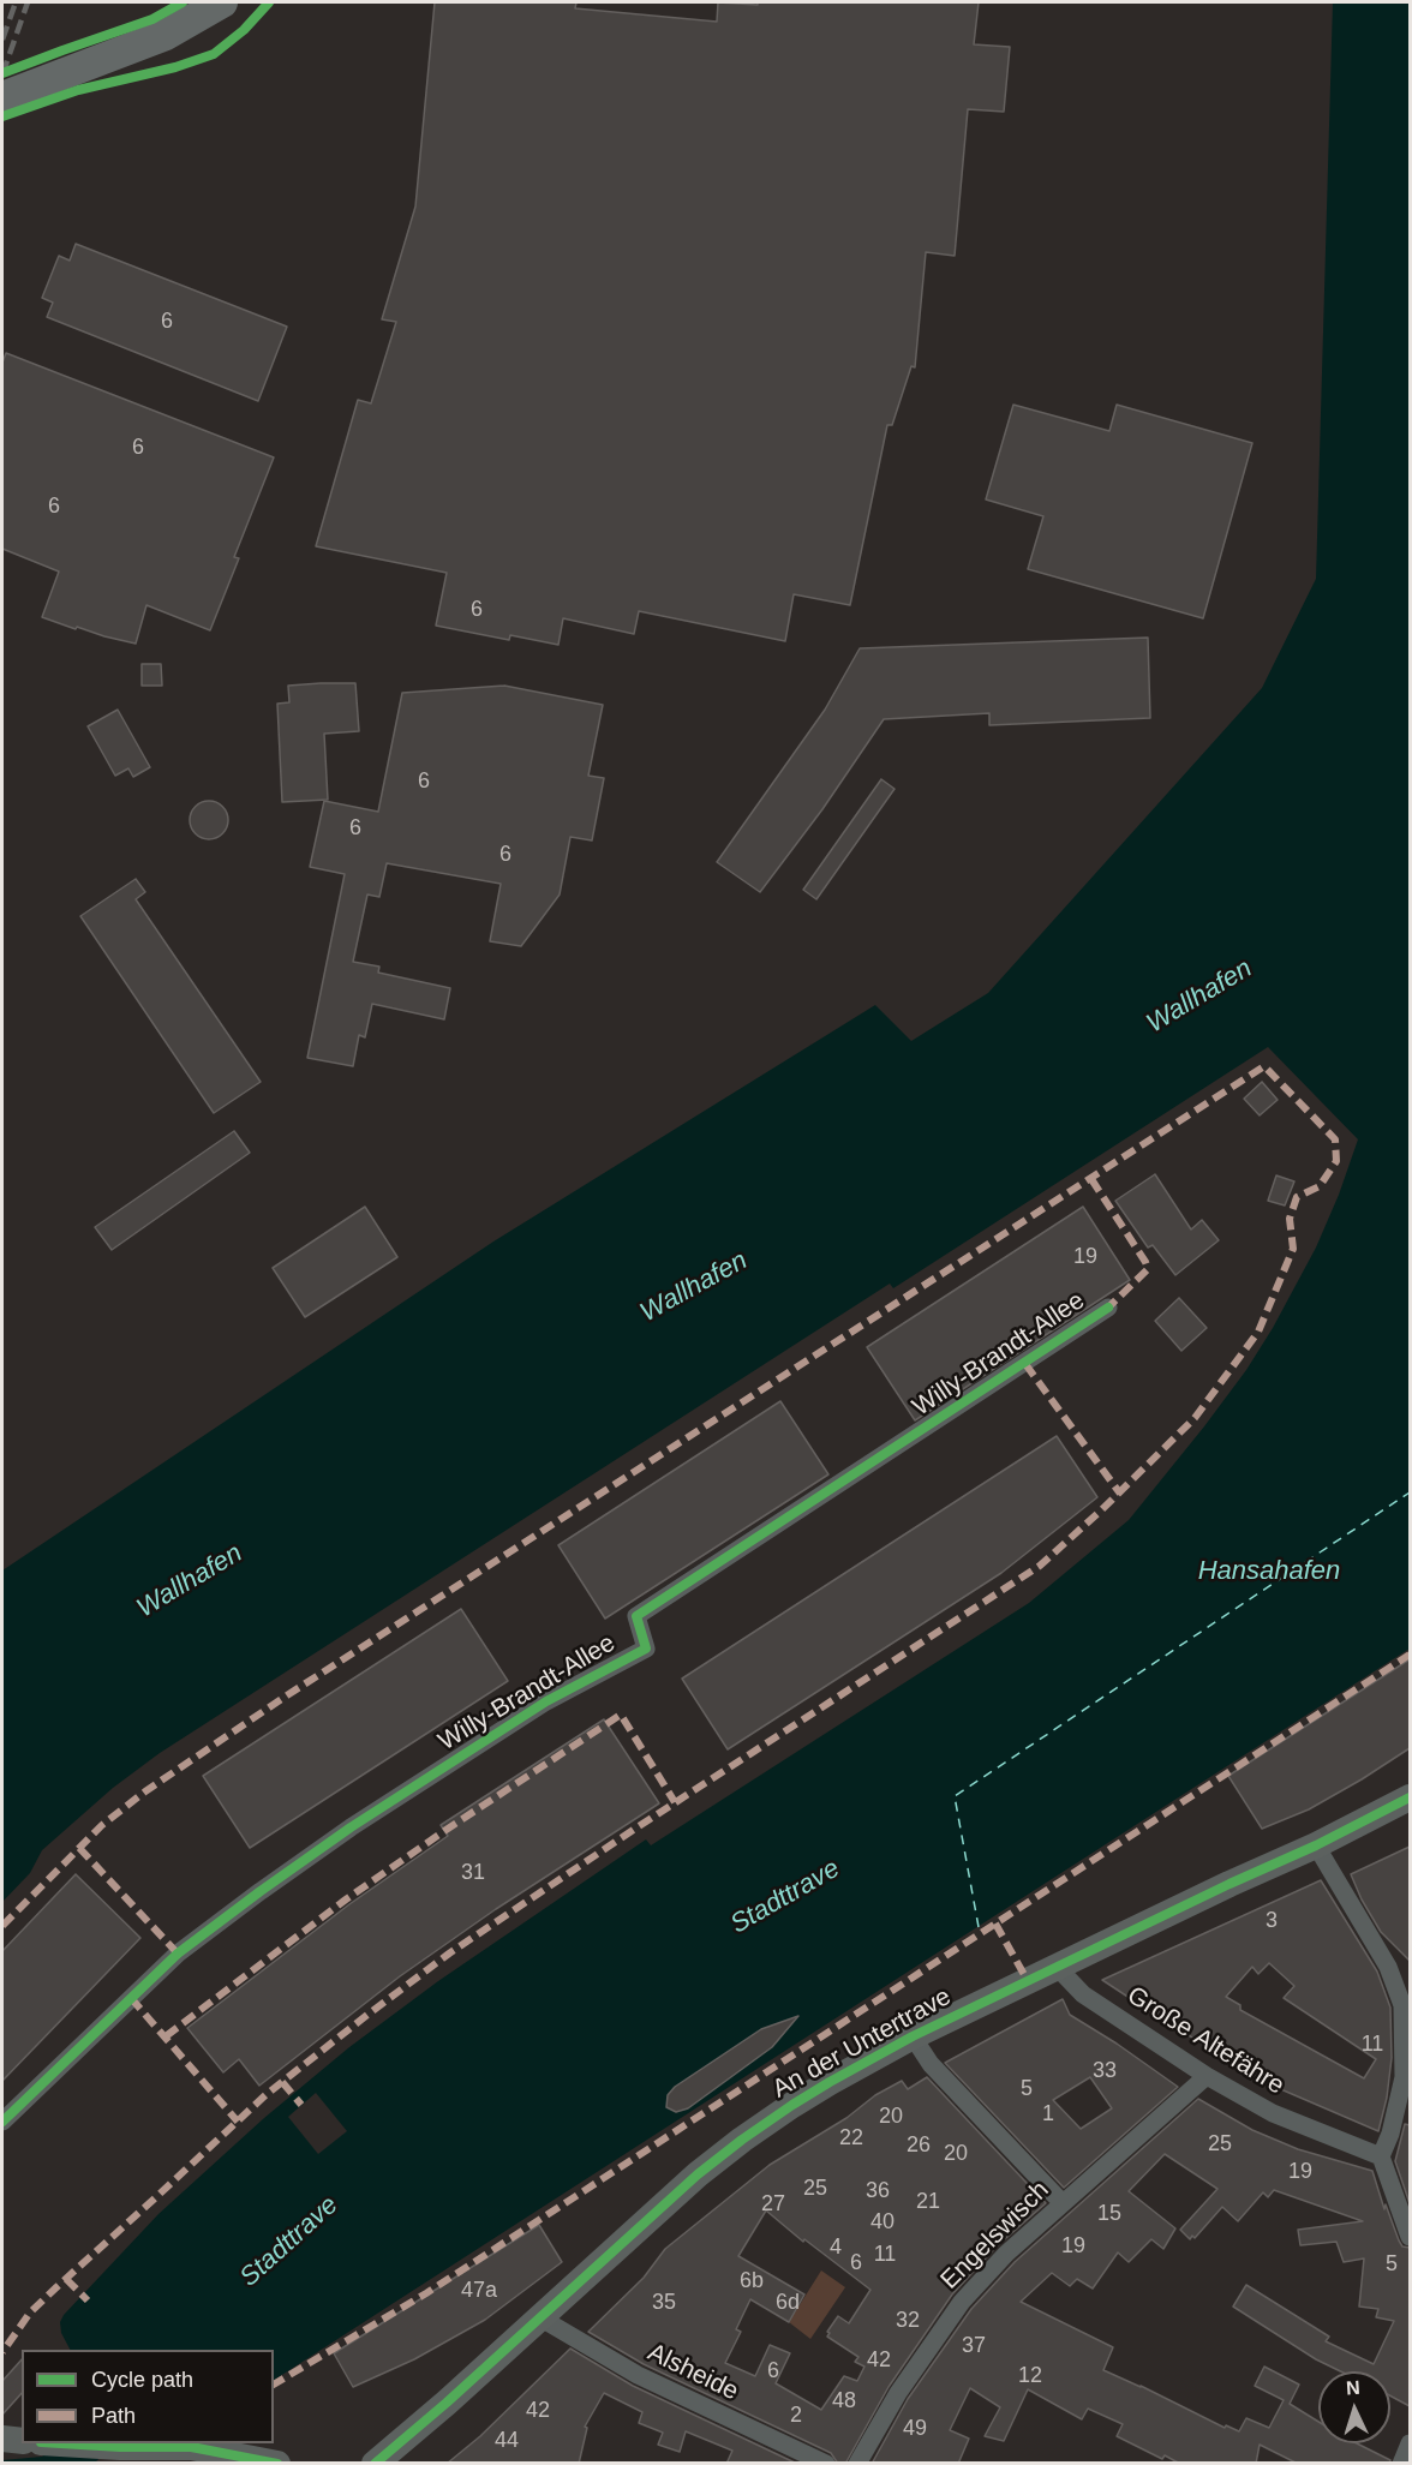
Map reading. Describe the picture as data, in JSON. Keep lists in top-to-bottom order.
{
  "streets": {
    "main road": ["An der Untertrave"],
    "street": [
      "Willy-Brandt-Allee",
      "Große Altefähre",
      "Engelswisch",
      "Alsheide"
    ]
  },
  "crossings": [
    ["Große Altefähre", "An der Untertrave"],
    ["Große Altefähre", "Engelswisch"],
    ["An der Untertrave", "Alsheide"]
  ],
  "water": ["Wallhafen", "Hansahafen", "Stadttrave"],
  "house_numbers": [
    "6",
    "6",
    "6",
    "6",
    "6",
    "6",
    "6",
    "19",
    "31",
    "3",
    "11",
    "33",
    "5",
    "1",
    "20",
    "22",
    "25",
    "26",
    "20",
    "19",
    "25",
    "36",
    "21",
    "27",
    "15",
    "40",
    "19",
    "4",
    "11",
    "6",
    "5",
    "6b",
    "47a",
    "35",
    "6d",
    "32",
    "37",
    "42",
    "6",
    "12",
    "48",
    "42",
    "2",
    "49",
    "44"
  ],
  "legend": ["Cycle path", "Path"],
  "north": "top"
}
